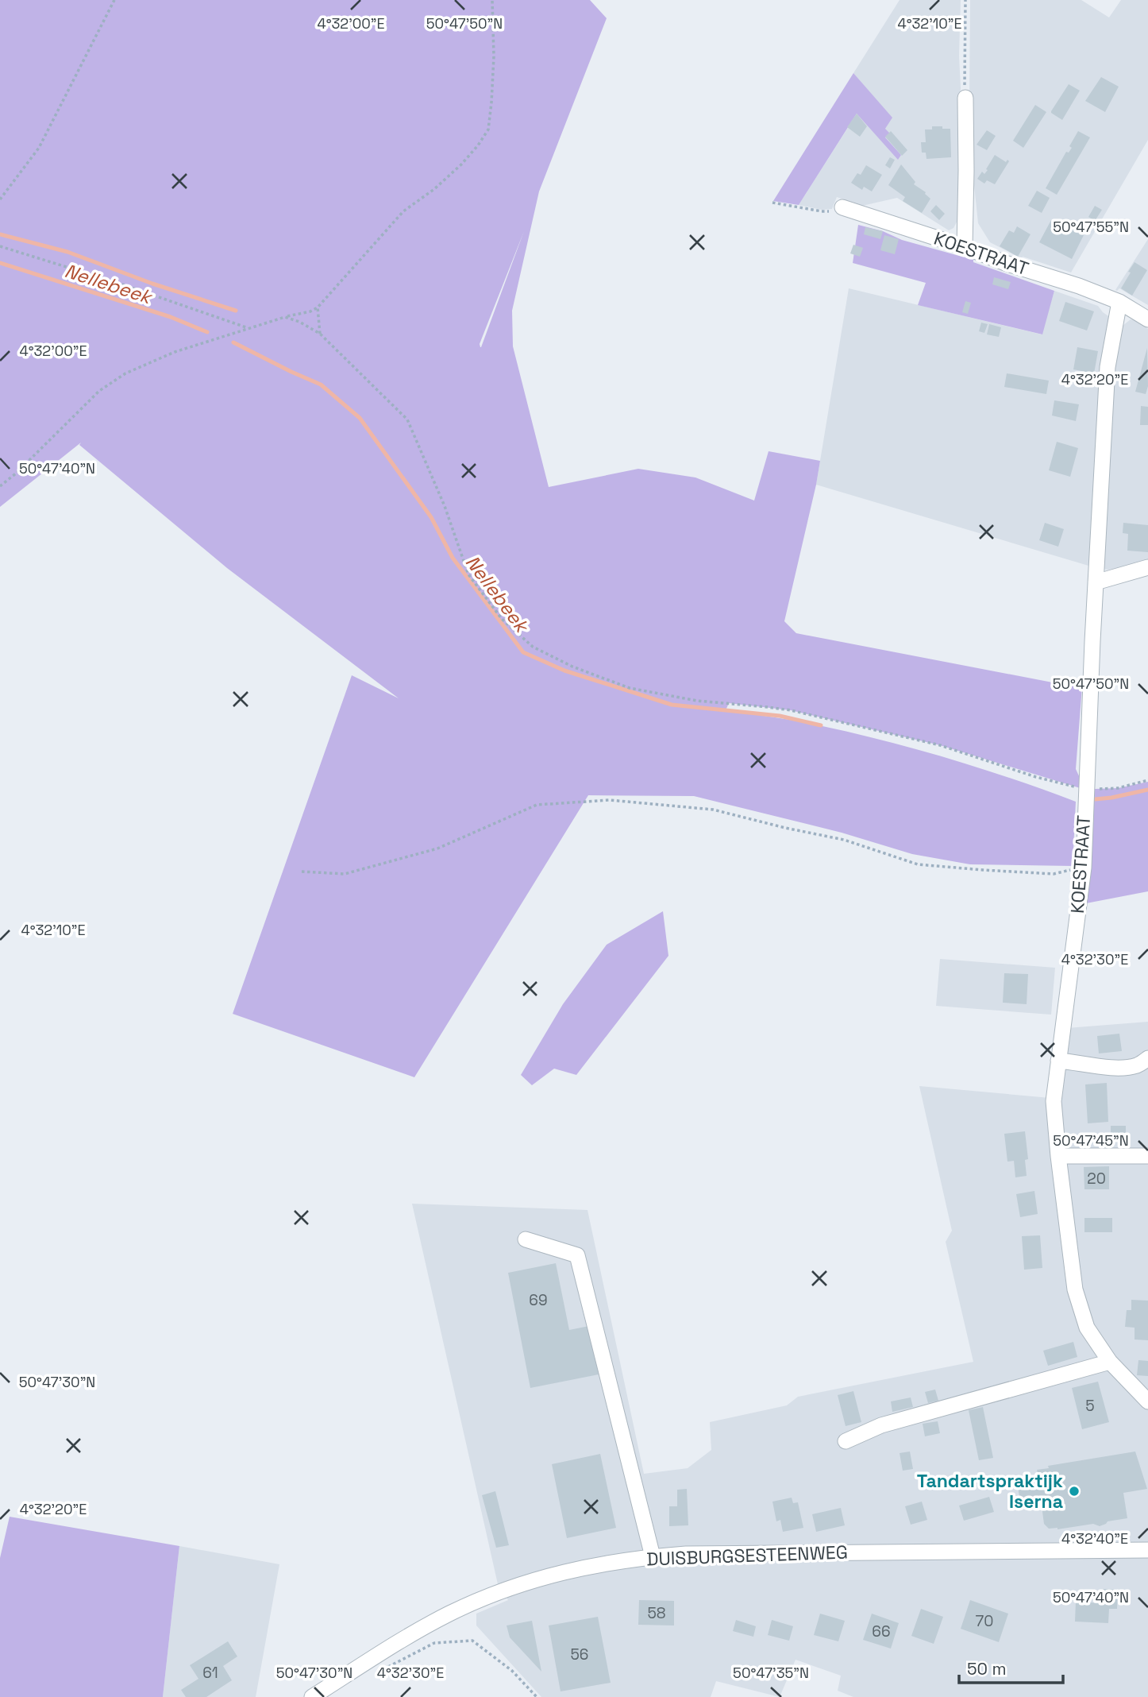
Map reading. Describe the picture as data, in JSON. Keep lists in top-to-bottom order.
{
  "streets": {
    "street": ["KOESTRAAT", "DUISBURGSESTEENWEG"]
  },
  "water": ["Nellebeek"],
  "places": ["Tandartspraktijk Iserna"],
  "house_numbers": [
    "20",
    "69",
    "5",
    "58",
    "70",
    "66",
    "56",
    "61"
  ],
  "scale_bar": "50 m",
  "coordinates": [
    "4°32'00\"E",
    "50°47'50\"N",
    "4°32'10\"E",
    "50°47'55\"N",
    "4°32'20\"E",
    "50°47'40\"N",
    "4°32'30\"E",
    "50°47'45\"N",
    "50°47'30\"N",
    "4°32'40\"E",
    "50°47'35\"N"
  ]
}
